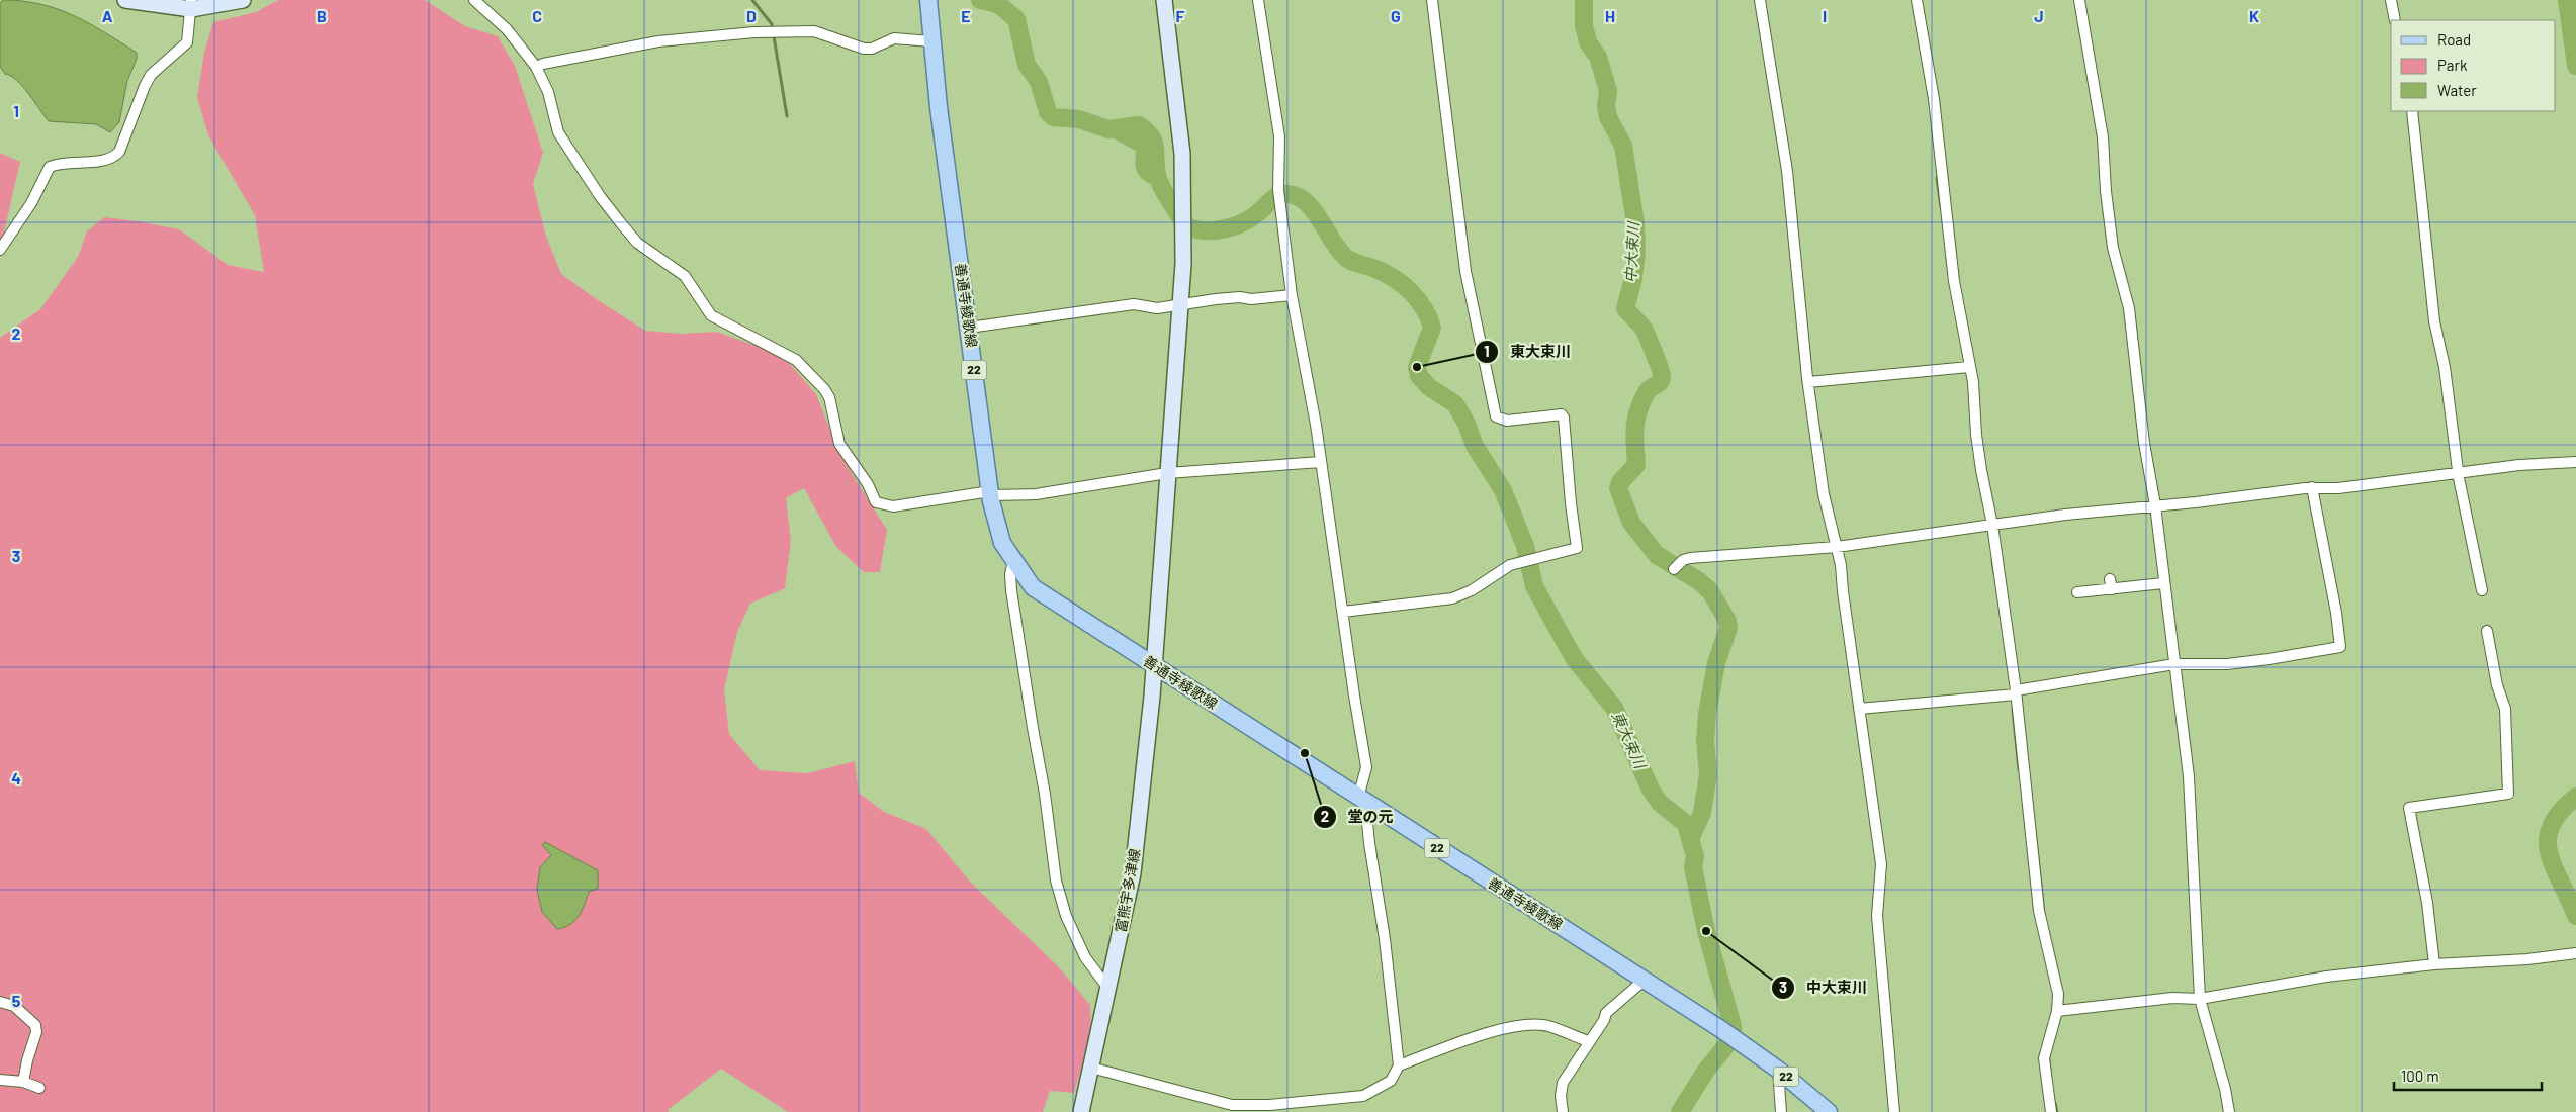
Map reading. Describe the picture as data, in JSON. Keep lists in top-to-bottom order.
{
  "streets": {
    "main road": ["善通寺綾歌線", "22"],
    "street": ["富熊宇多津線"]
  },
  "crossings": [
    ["善通寺綾歌線", "富熊宇多津線"]
  ],
  "water": ["中大束川", "東大束川"],
  "places": ["東大束川", "堂の元", "中大束川"],
  "legend": ["Road", "Park", "Water"],
  "scale_bar": "100 m",
  "grid": {
    "columns": [
      "A",
      "B",
      "C",
      "D",
      "E",
      "F",
      "G",
      "H",
      "I",
      "J",
      "K"
    ],
    "rows": [
      "1",
      "2",
      "3",
      "4",
      "5"
    ]
  }
}
